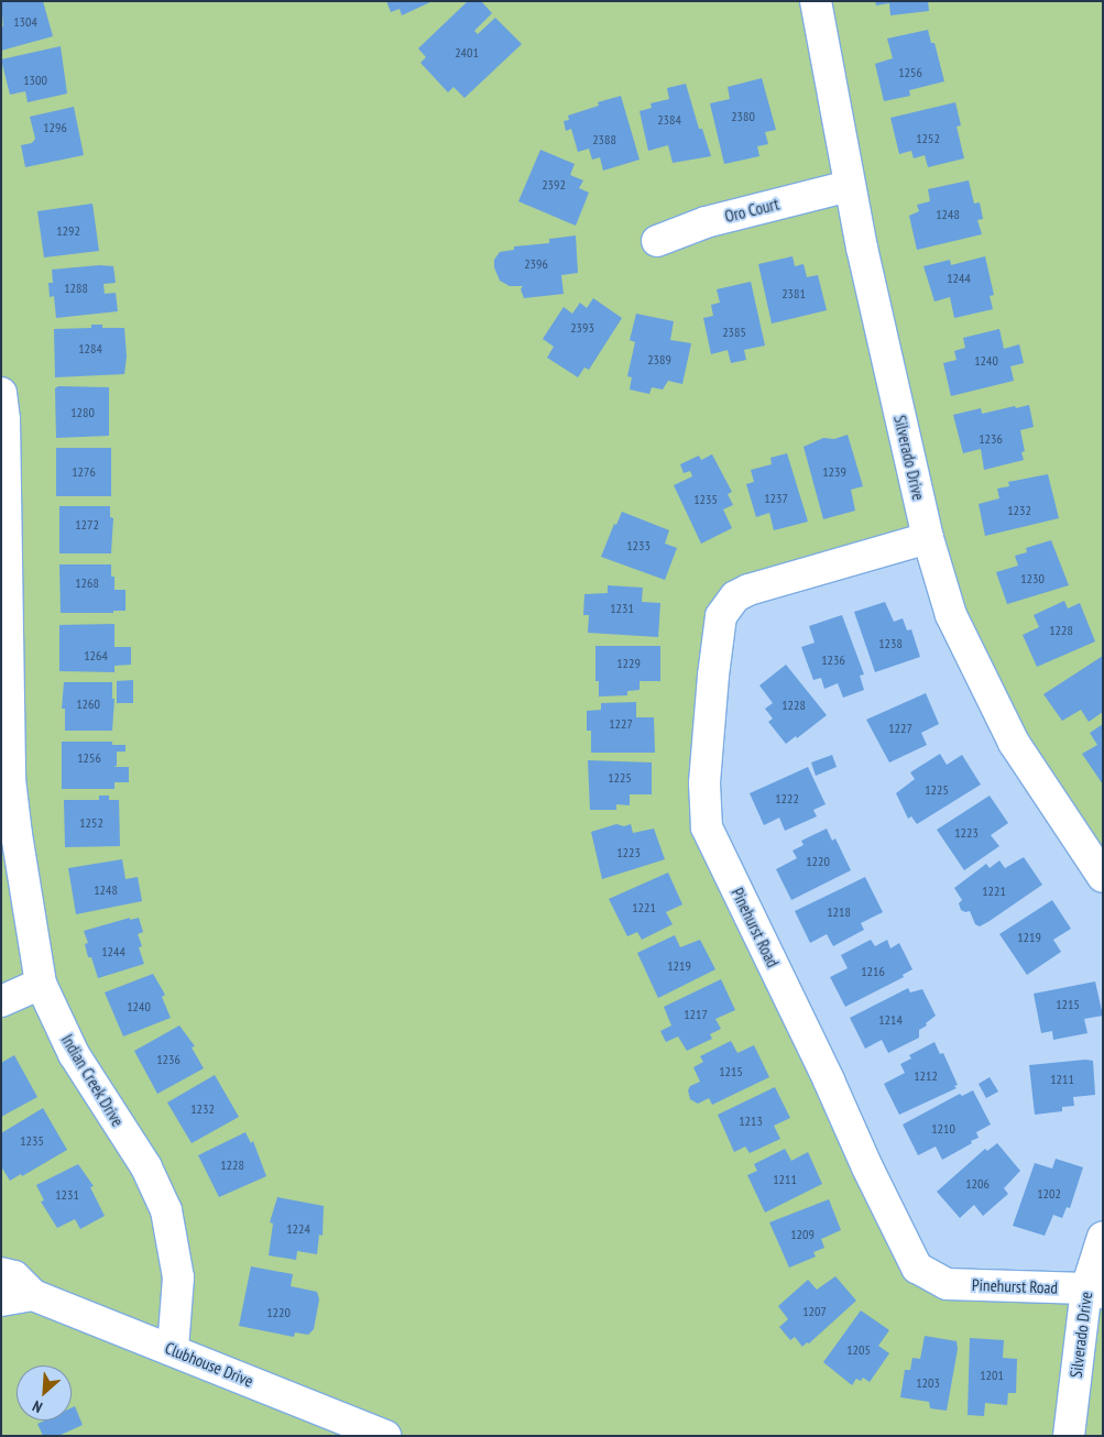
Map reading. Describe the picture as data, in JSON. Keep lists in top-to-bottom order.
{
  "streets": {
    "street": [
      "Oro Court",
      "Silverado Drive",
      "Pinehurst Road",
      "Indian Creek Drive",
      "Clubhouse Drive"
    ]
  },
  "crossings": [
    ["Oro Court", "Silverado Drive"],
    ["Silverado Drive", "Pinehurst Road"],
    ["Indian Creek Drive", "Clubhouse Drive"]
  ],
  "house_numbers": [
    "1304",
    "2401",
    "1256",
    "1300",
    "2380",
    "2384",
    "1296",
    "1252",
    "2388",
    "2392",
    "1248",
    "1292",
    "2396",
    "1244",
    "1288",
    "2381",
    "2393",
    "2385",
    "1284",
    "2389",
    "1240",
    "1280",
    "1236",
    "1276",
    "1239",
    "1237",
    "1235",
    "1232",
    "1272",
    "1233",
    "1230",
    "1268",
    "1231",
    "1228",
    "1238",
    "1264",
    "1236",
    "1229",
    "1260",
    "1228",
    "1227",
    "1227",
    "1256",
    "1225",
    "1225",
    "1222",
    "1252",
    "1223",
    "1223",
    "1220",
    "1248",
    "1221",
    "1221",
    "1218",
    "1219",
    "1244",
    "1219",
    "1216",
    "1215",
    "1240",
    "1217",
    "1214",
    "1236",
    "1215",
    "1212",
    "1211",
    "1232",
    "1213",
    "1210",
    "1235",
    "1228",
    "1211",
    "1206",
    "1202",
    "1231",
    "1224",
    "1209",
    "1207",
    "1220",
    "1205",
    "1201",
    "1203"
  ],
  "north": "bottom left"
}
